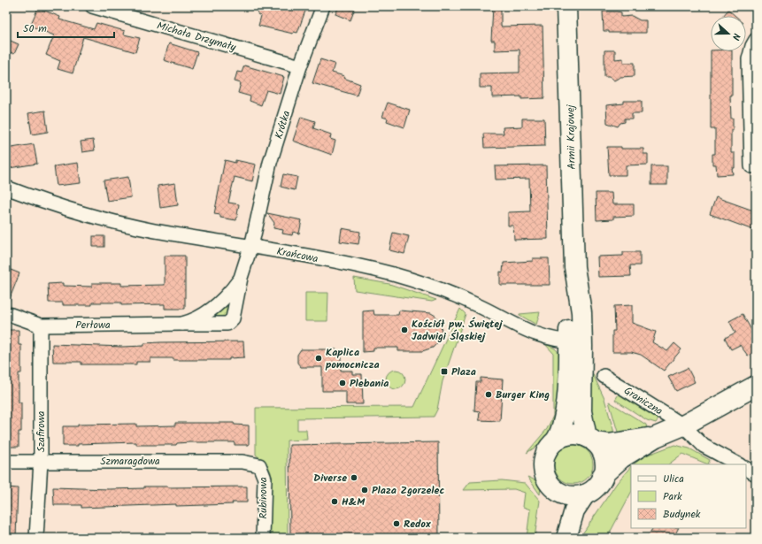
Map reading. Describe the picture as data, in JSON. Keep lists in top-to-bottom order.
{
  "streets": {
    "main road": ["Armii Krajowej"],
    "street": [
      "Michała Drzymały",
      "Krótka",
      "Krańcowa",
      "Perłowa",
      "Graniczna",
      "Szafirowa",
      "Szmaragdowa",
      "Rubinowa"
    ]
  },
  "crossings": [
    ["Michała Drzymały", "Krótka"],
    ["Krótka", "Krańcowa"],
    ["Krótka", "Perłowa"],
    ["Armii Krajowej", "Krańcowa"],
    ["Krańcowa", "Perłowa"],
    ["Perłowa", "Szafirowa"],
    ["Szafirowa", "Szmaragdowa"],
    ["Szmaragdowa", "Rubinowa"]
  ],
  "places": {
    "other": [
      "Kościół pw. Świętej Jadwigi Śląskiej",
      "Kaplica pomocnicza",
      "Plebania",
      "Burger King",
      "Diverse",
      "Plaza Zgorzelec",
      "H&M",
      "Redox"
    ],
    "transit": ["Plaza"]
  },
  "legend": ["Ulica", "Park", "Budynek"],
  "scale_bar": "50 m",
  "north": "right"
}
